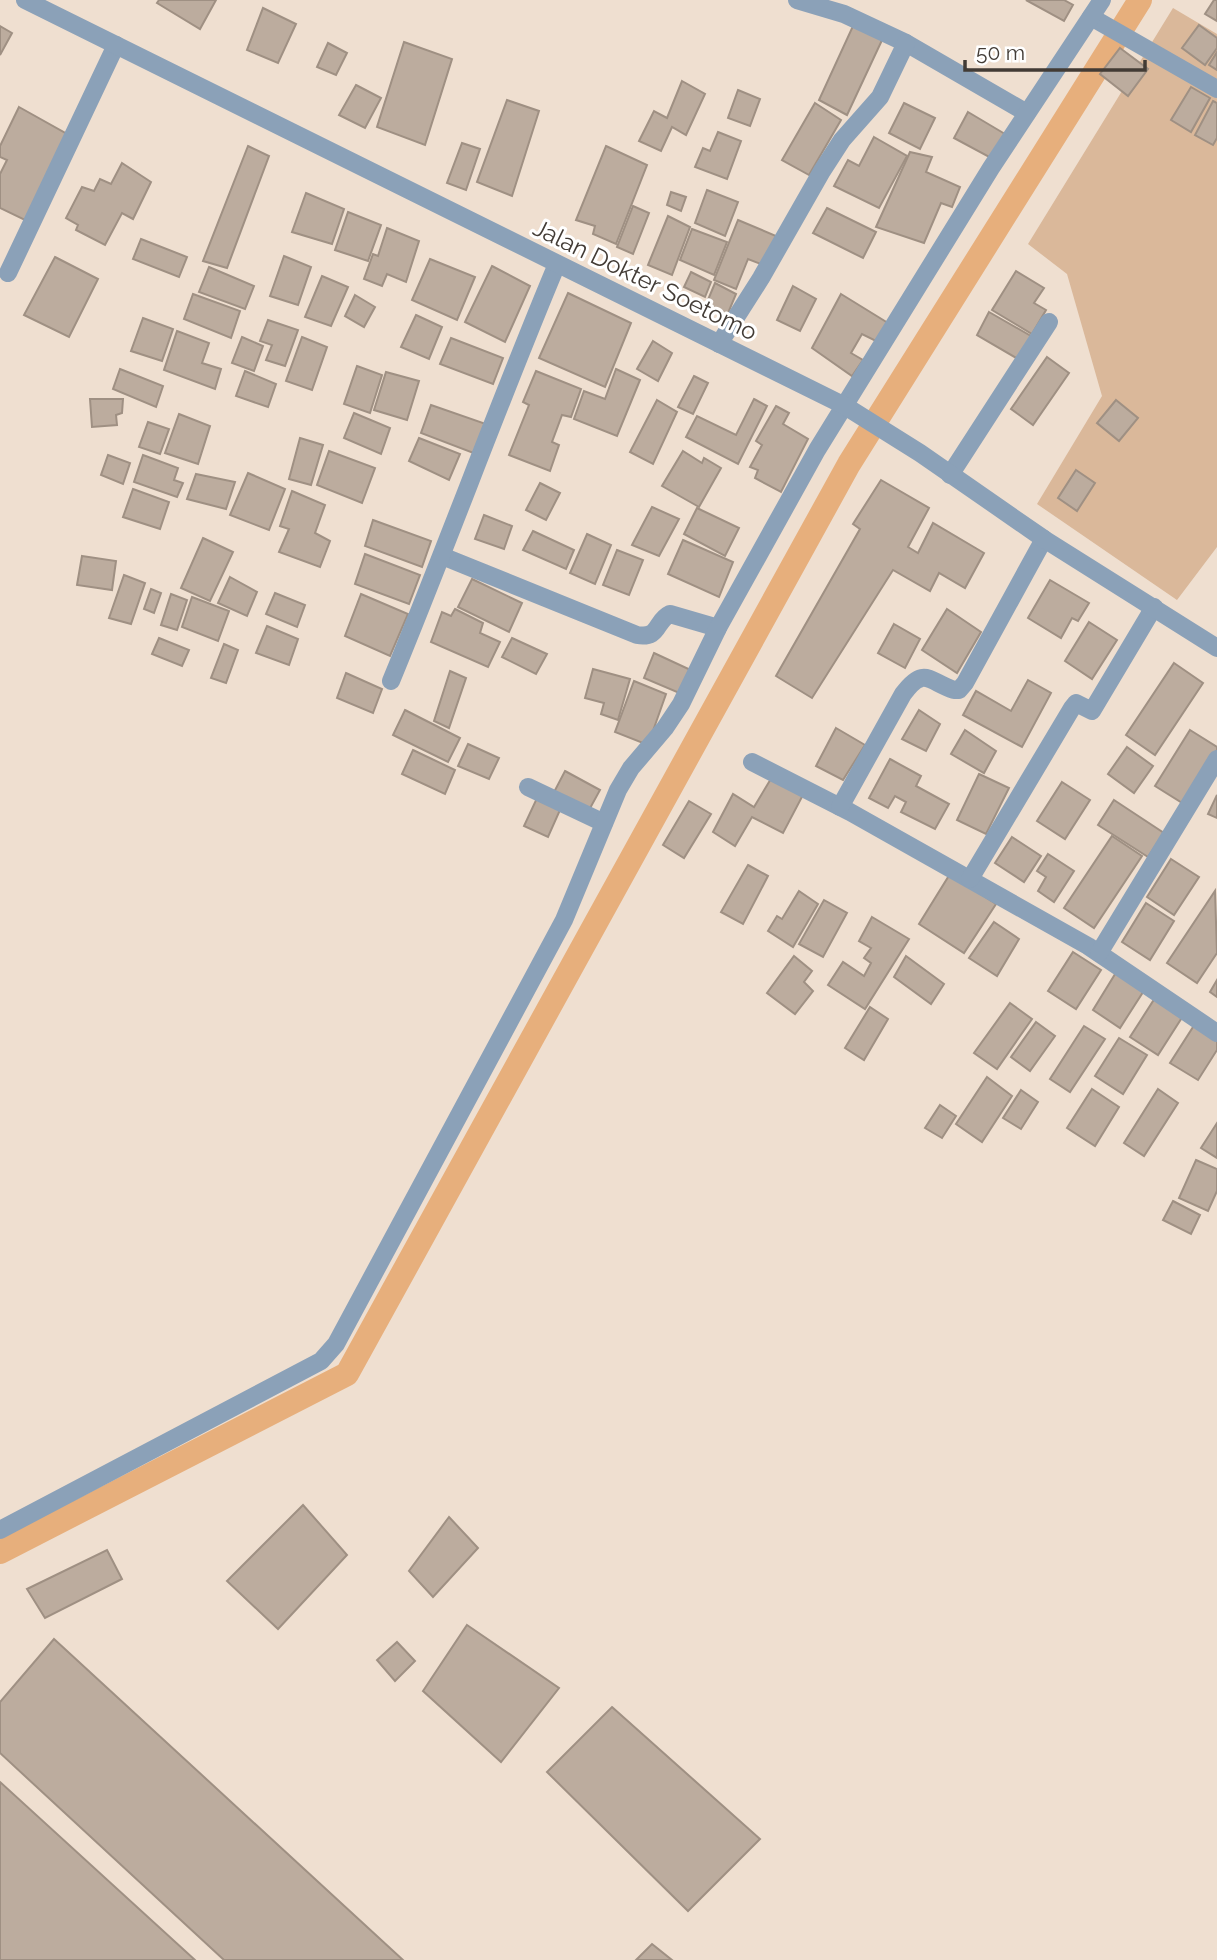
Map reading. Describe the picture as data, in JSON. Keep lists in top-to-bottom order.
{
  "streets": {
    "street": ["Jalan Dokter Soetomo"]
  },
  "scale_bar": "50 m"
}
